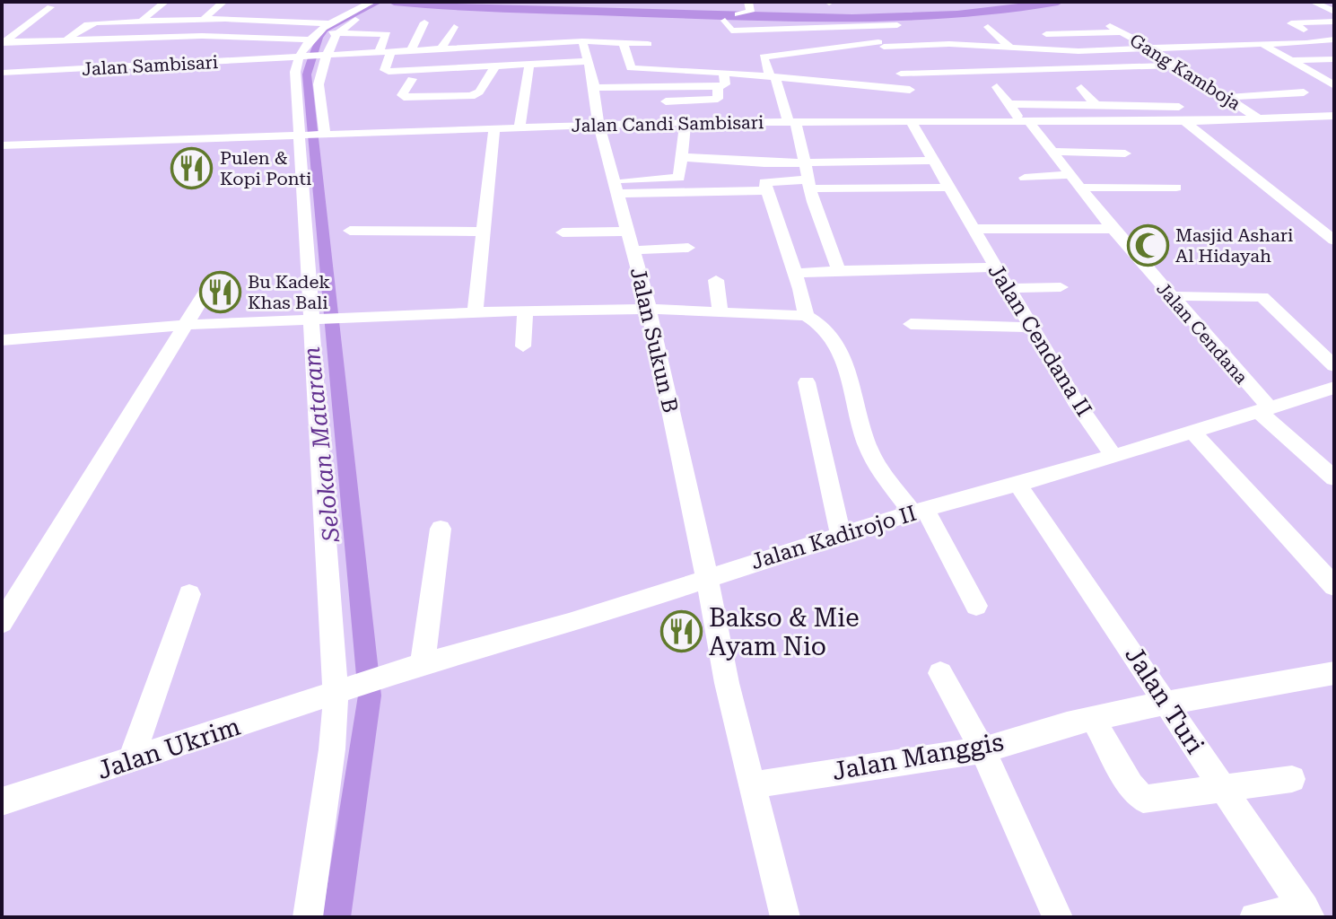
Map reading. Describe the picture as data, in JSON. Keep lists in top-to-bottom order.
{
  "streets": {
    "street": [
      "Jalan Sambisari",
      "Gang Kamboja",
      "Jalan Candi Sambisari",
      "Jalan Cendana",
      "Jalan Sukun B",
      "Jalan Cendana II",
      "Jalan Kadirojo II",
      "Jalan Turi",
      "Jalan Ukrim",
      "Jalan Manggis"
    ]
  },
  "crossings": [
    ["Gang Kamboja", "Jalan Candi Sambisari"],
    ["Jalan Candi Sambisari", "Jalan Cendana"],
    ["Jalan Candi Sambisari", "Jalan Sukun B"],
    ["Jalan Candi Sambisari", "Jalan Cendana II"],
    ["Jalan Cendana", "Jalan Kadirojo II"],
    ["Jalan Sukun B", "Jalan Kadirojo II"],
    ["Jalan Sukun B", "Jalan Manggis"],
    ["Jalan Cendana II", "Jalan Kadirojo II"],
    ["Jalan Kadirojo II", "Jalan Turi"],
    ["Jalan Kadirojo II", "Jalan Ukrim"],
    ["Jalan Turi", "Jalan Manggis"]
  ],
  "water": ["Selokan Mataram"],
  "places": {
    "restaurant": ["Pulen & Kopi Ponti", "Bu Kadek Khas Bali", "Bakso & Mie Ayam Nio"],
    "mosque": ["Masjid Ashari Al Hidayah"]
  }
}
